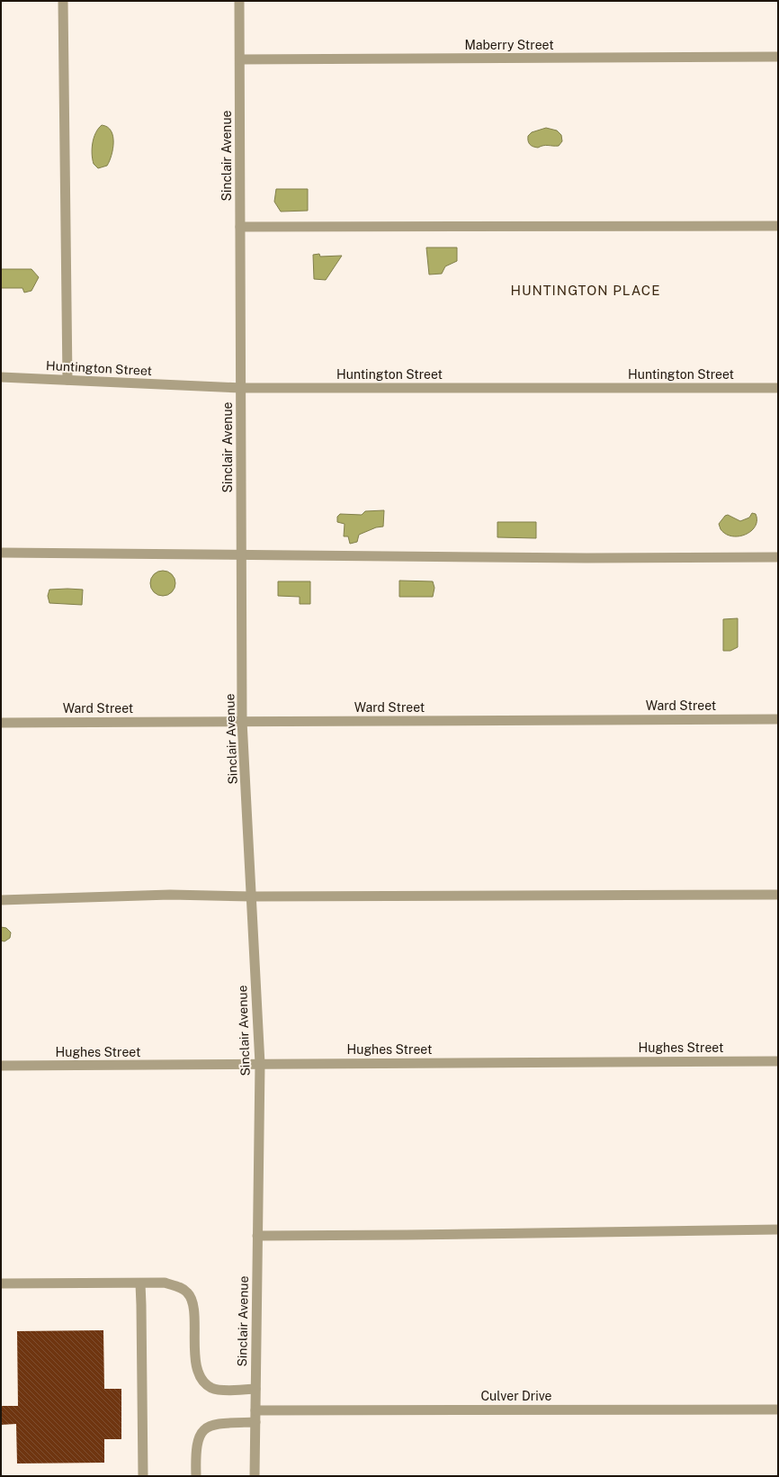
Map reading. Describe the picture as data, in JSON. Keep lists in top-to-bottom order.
{
  "streets": {
    "street": [
      "Maberry Street",
      "Sinclair Avenue",
      "Huntington Street",
      "Ward Street",
      "Hughes Street",
      "Culver Drive"
    ]
  },
  "crossings": [
    ["Maberry Street", "Sinclair Avenue"],
    ["Sinclair Avenue", "Huntington Street"],
    ["Sinclair Avenue", "Ward Street"],
    ["Sinclair Avenue", "Hughes Street"],
    ["Sinclair Avenue", "Culver Drive"]
  ],
  "districts": ["HUNTINGTON PLACE"]
}
